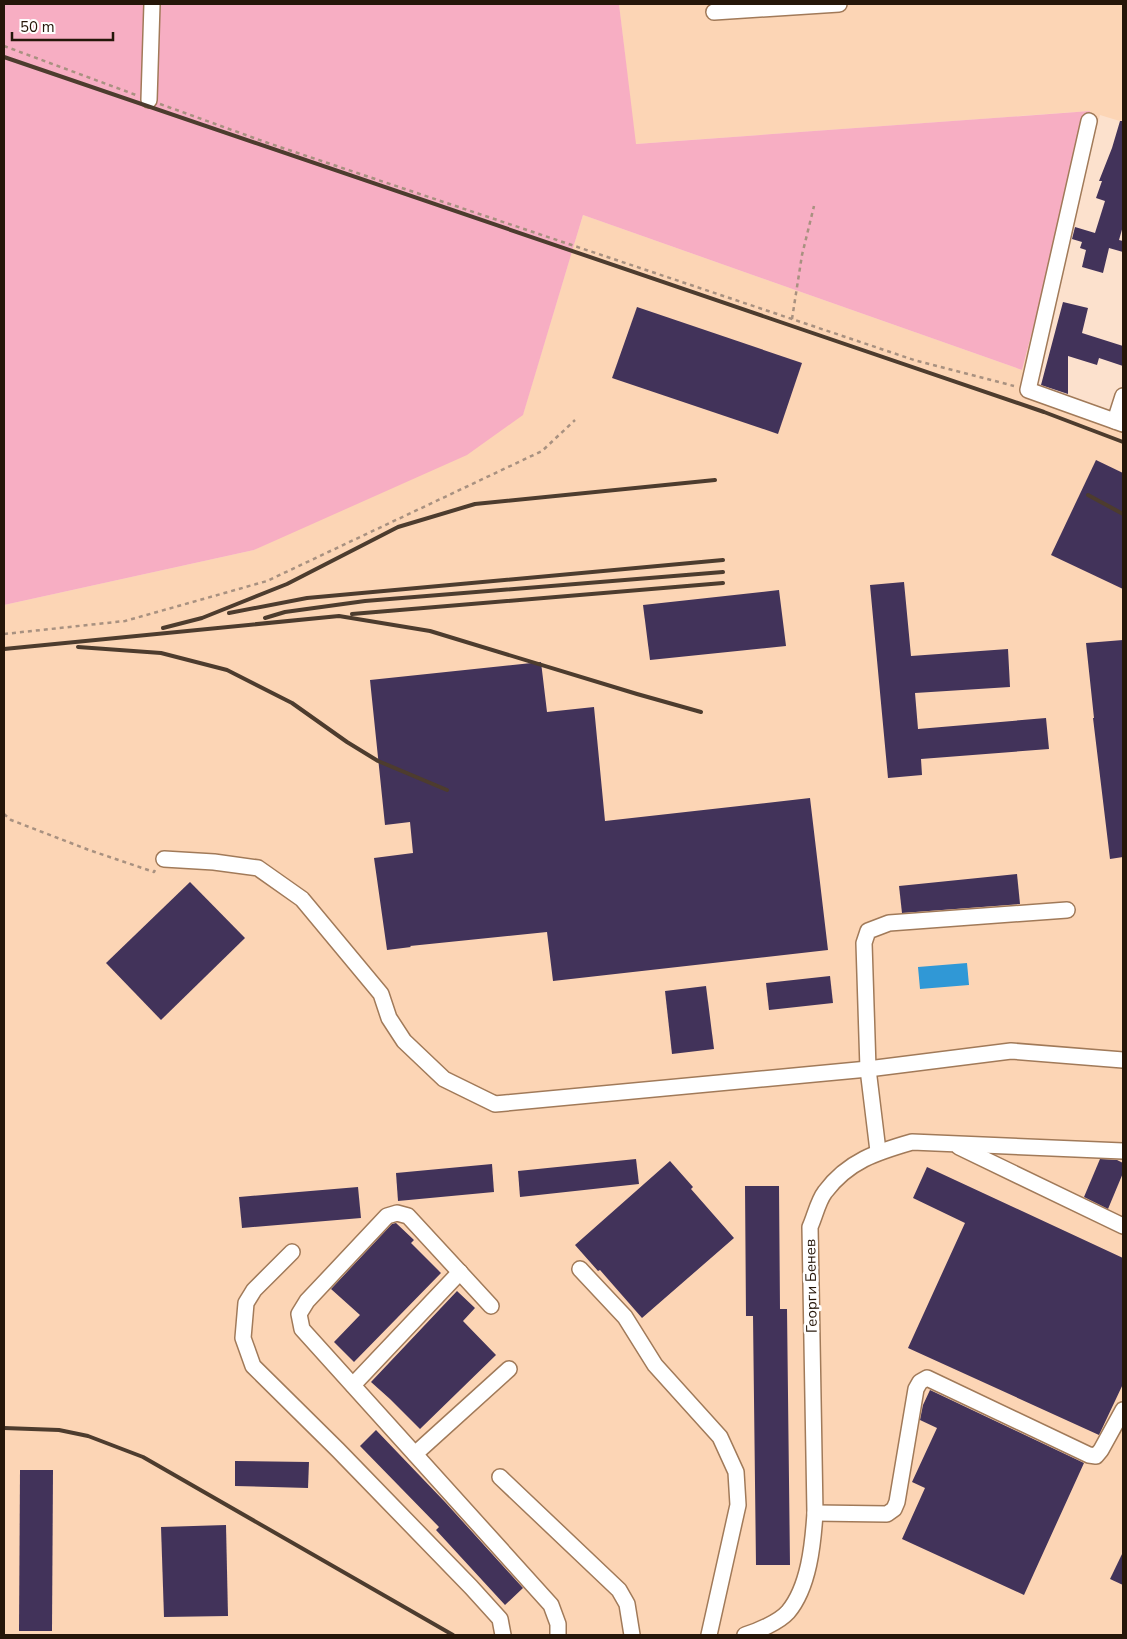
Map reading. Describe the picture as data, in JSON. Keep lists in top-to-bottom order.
{
  "streets": {
    "street": ["Георги Бенев"]
  },
  "scale_bar": "50 m"
}
